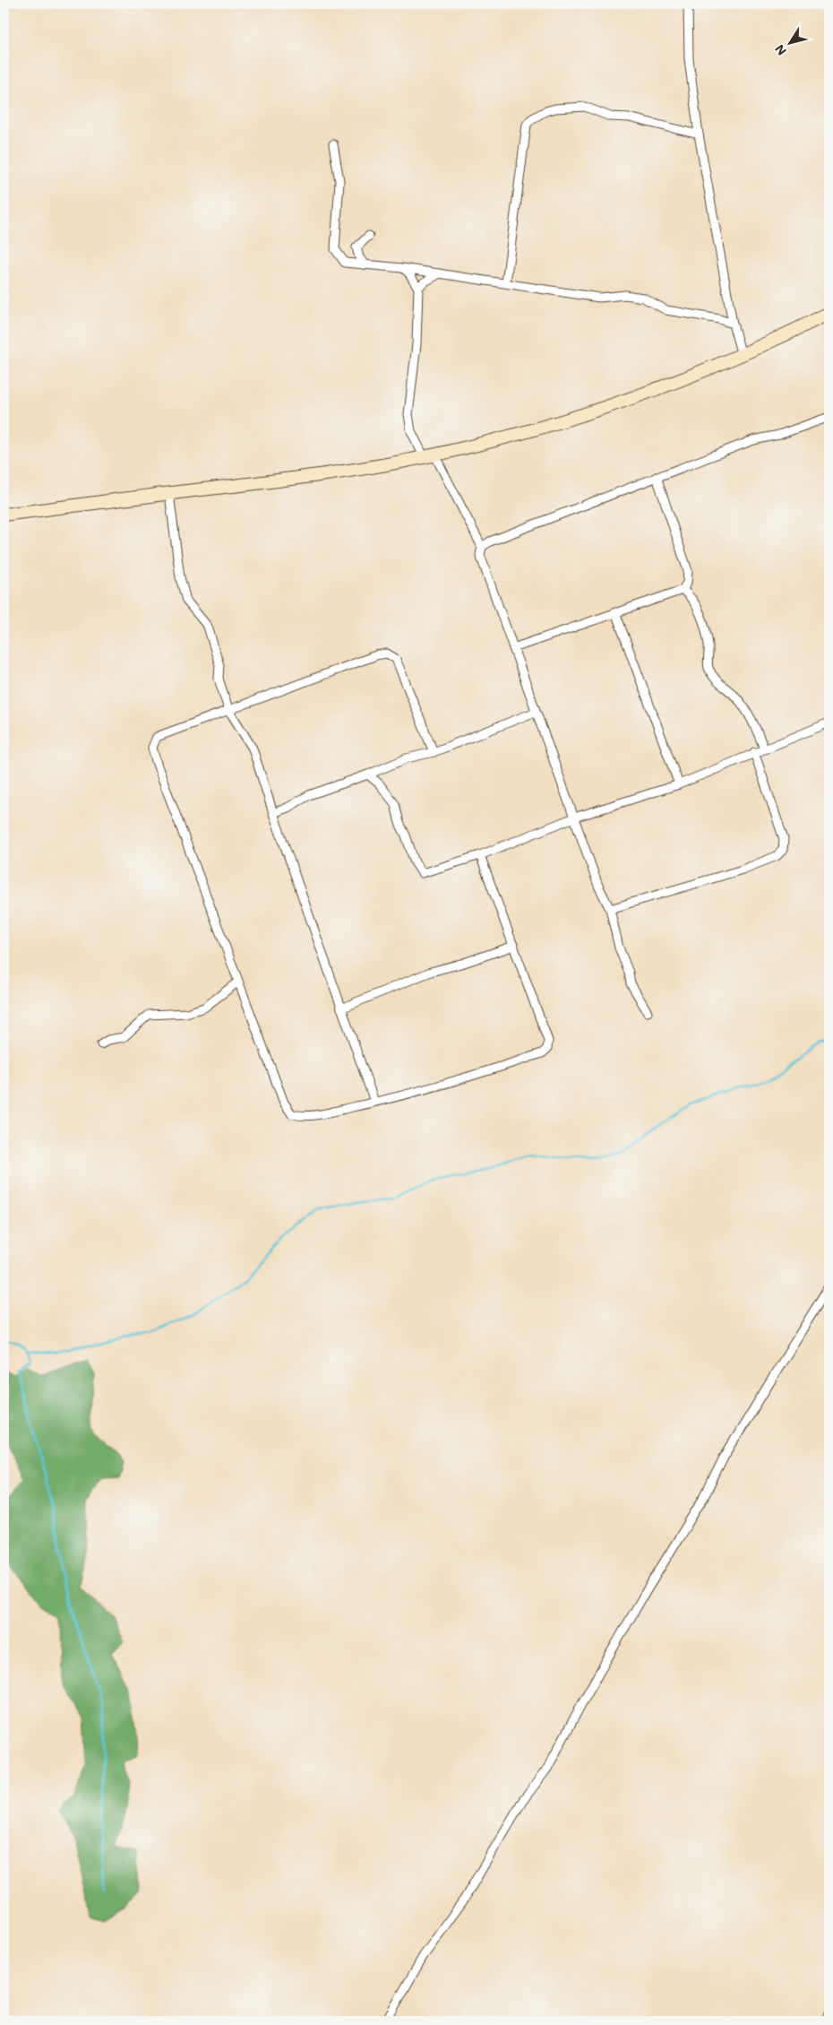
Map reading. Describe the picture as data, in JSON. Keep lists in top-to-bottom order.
{
  "north": "bottom left"
}
